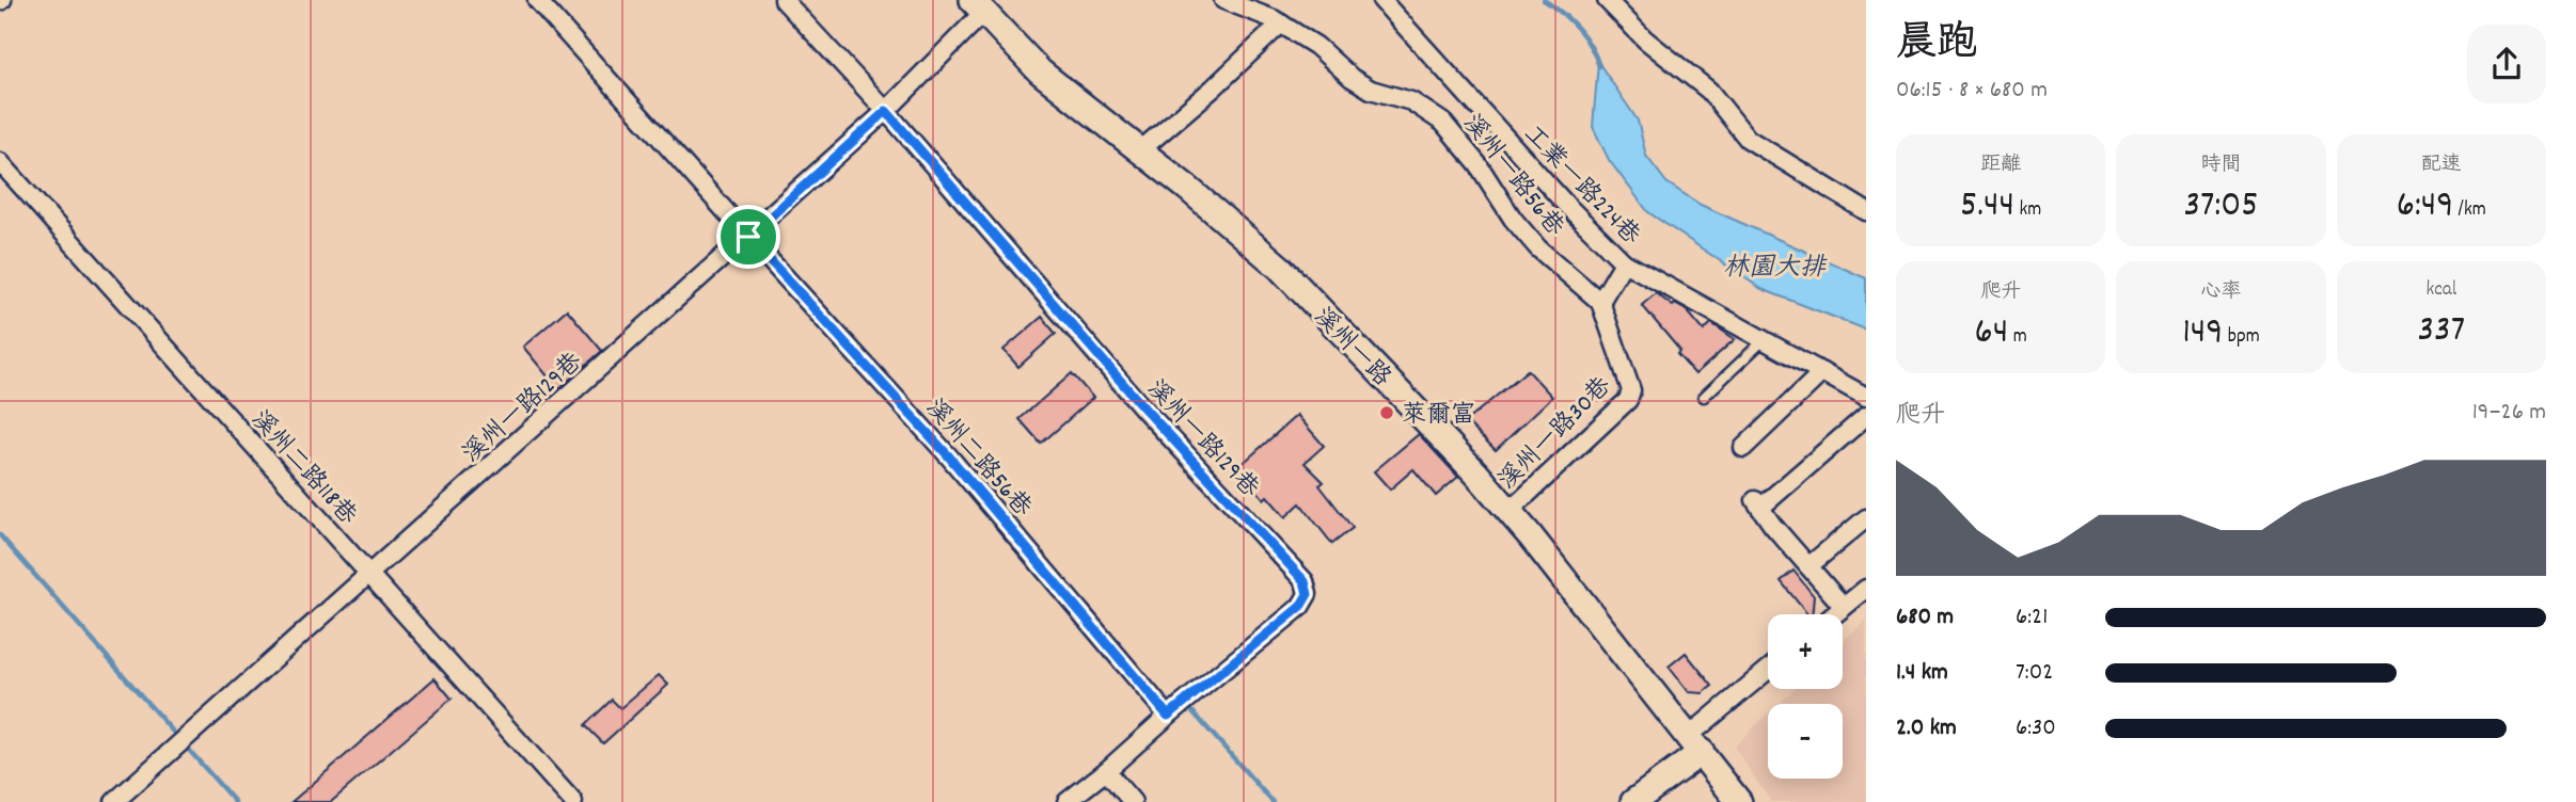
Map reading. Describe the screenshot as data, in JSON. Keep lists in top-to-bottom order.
{
  "streets": {
    "street": [
      "溪州一路56巷",
      "工業一路224巷",
      "溪州一路",
      "溪州一路129巷",
      "溪州一路30巷",
      "溪州二路56巷",
      "溪州二路118巷"
    ]
  },
  "crossings": [
    ["溪州一路56巷", "溪州一路30巷"],
    ["溪州一路", "溪州一路129巷"],
    ["溪州一路", "溪州一路30巷"],
    ["溪州一路129巷", "溪州二路56巷"],
    ["溪州一路129巷", "溪州二路118巷"]
  ],
  "water": ["林園大排"],
  "places": ["萊爾富"],
  "page": {
    "heading": ["晨跑", "06:15 · 8 × 680 m"],
    "stats": [
      ["距離", "5.44 km"],
      ["時間", "37:05"],
      ["配速", "6:49 /km"],
      ["爬升", "64 m"],
      ["心率", "149 bpm"],
      ["kcal", "337"]
    ],
    "chart": ["爬升", "19–26 m"],
    "list": [
      {
        "name": "680 m",
        "note": "6:21"
      },
      {
        "name": "1.4 km",
        "note": "7:02"
      },
      {
        "name": "2.0 km",
        "note": "6:30"
      }
    ],
    "map_buttons": ["+", "−"]
  }
}
